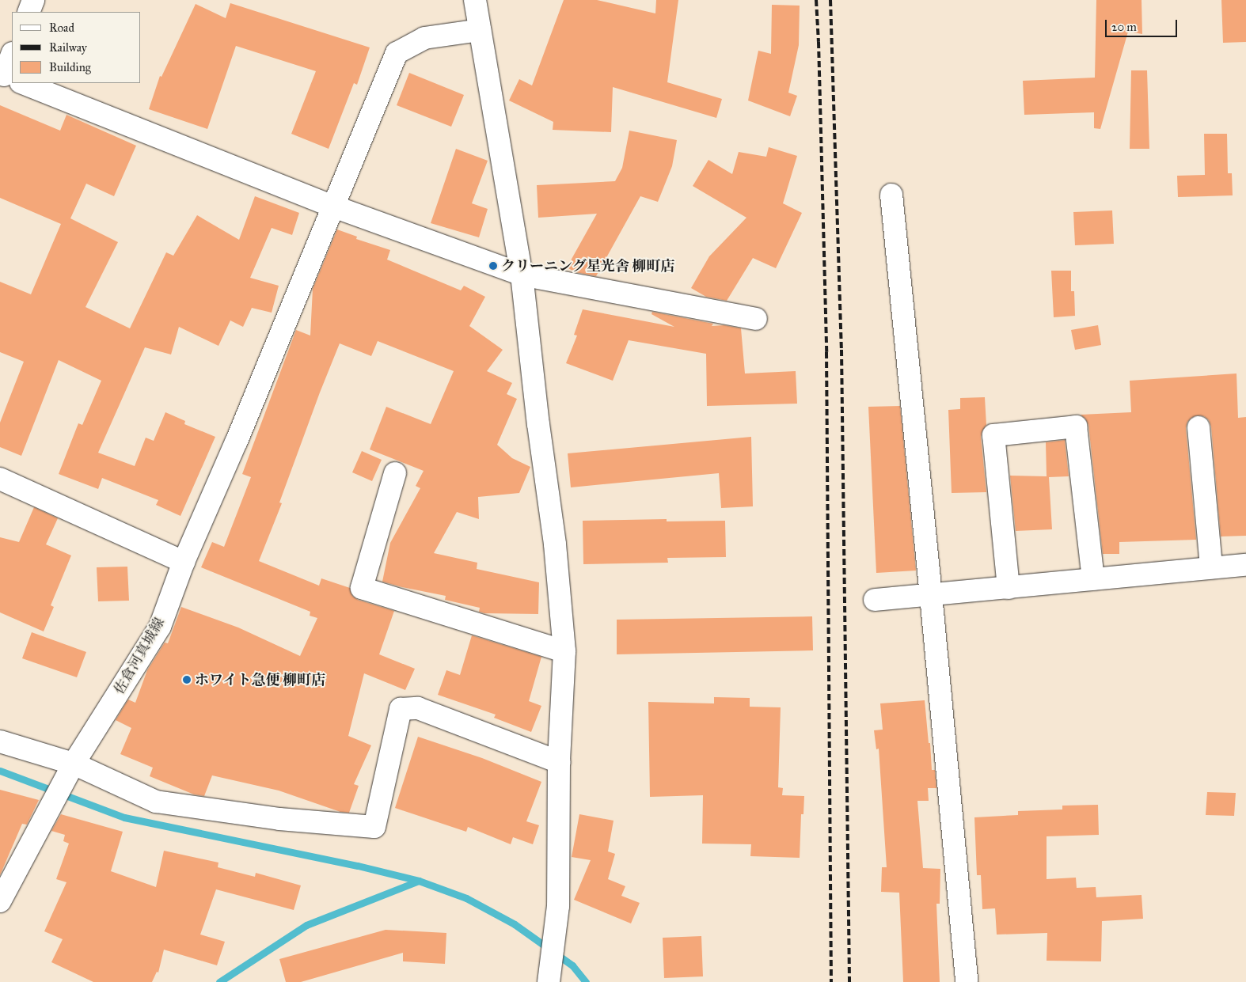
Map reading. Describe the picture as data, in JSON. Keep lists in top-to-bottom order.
{
  "streets": {
    "street": ["佐倉河真城線"]
  },
  "places": ["クリーニング星光舎 柳町店", "ホワイト急便 柳町店"],
  "legend": ["Road", "Railway", "Building"],
  "scale_bar": "20 m"
}
